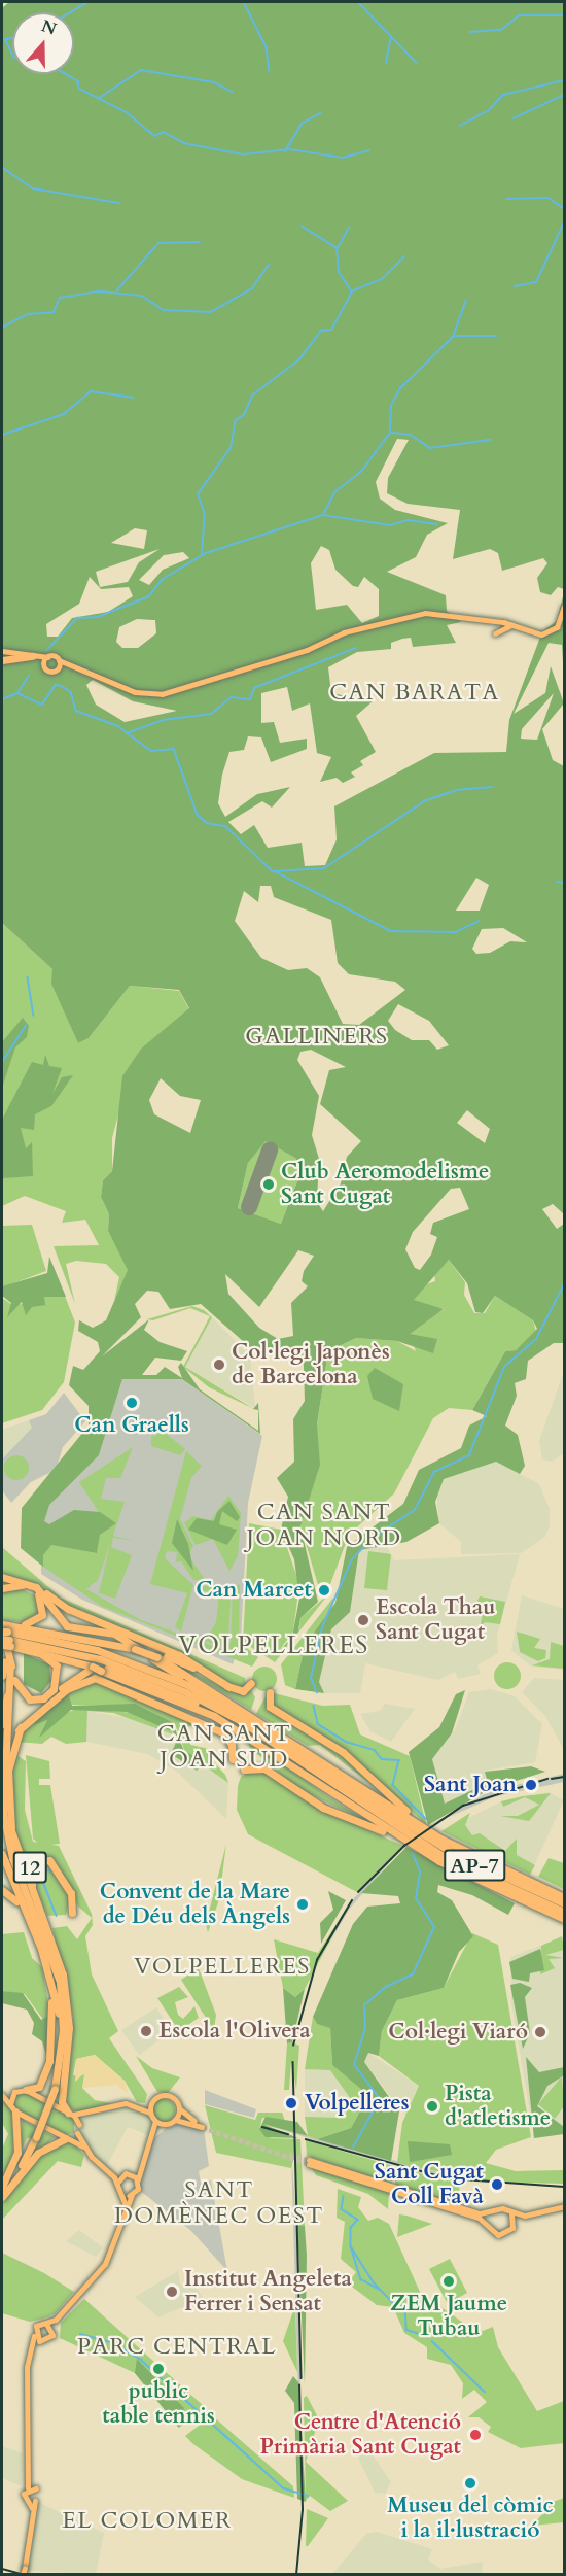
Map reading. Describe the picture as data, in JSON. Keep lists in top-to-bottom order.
{
  "streets": {
    "highway": ["AP-7", "12"]
  },
  "districts": [
    "CAN BARATA",
    "GALLINERS",
    "CAN SANT JOAN NORD",
    "VOLPELLERES",
    "CAN SANT JOAN SUD",
    "VOLPELLERES",
    "SANT DOMÈNEC OEST",
    "PARC CENTRAL",
    "EL COLOMER"
  ],
  "places": [
    "Club Aeromodelisme Sant Cugat",
    "Col·legi Japonès de Barcelona",
    "Can Graells",
    "Can Marcet",
    "Escola Thau Sant Cugat",
    "Sant Joan",
    "Convent de la Mare de Déu dels Àngels",
    "Escola l'Olivera",
    "Col·legi Viaró",
    "Volpelleres",
    "Pista d'atletisme",
    "Sant Cugat Coll Favà",
    "ZEM Jaume Tubau",
    "Institut Angeleta Ferrer i Sensat",
    "public table tennis",
    "Centre d'Atenció Primària Sant Cugat",
    "Museu del còmic i la il·lustració"
  ],
  "north": "top"
}
